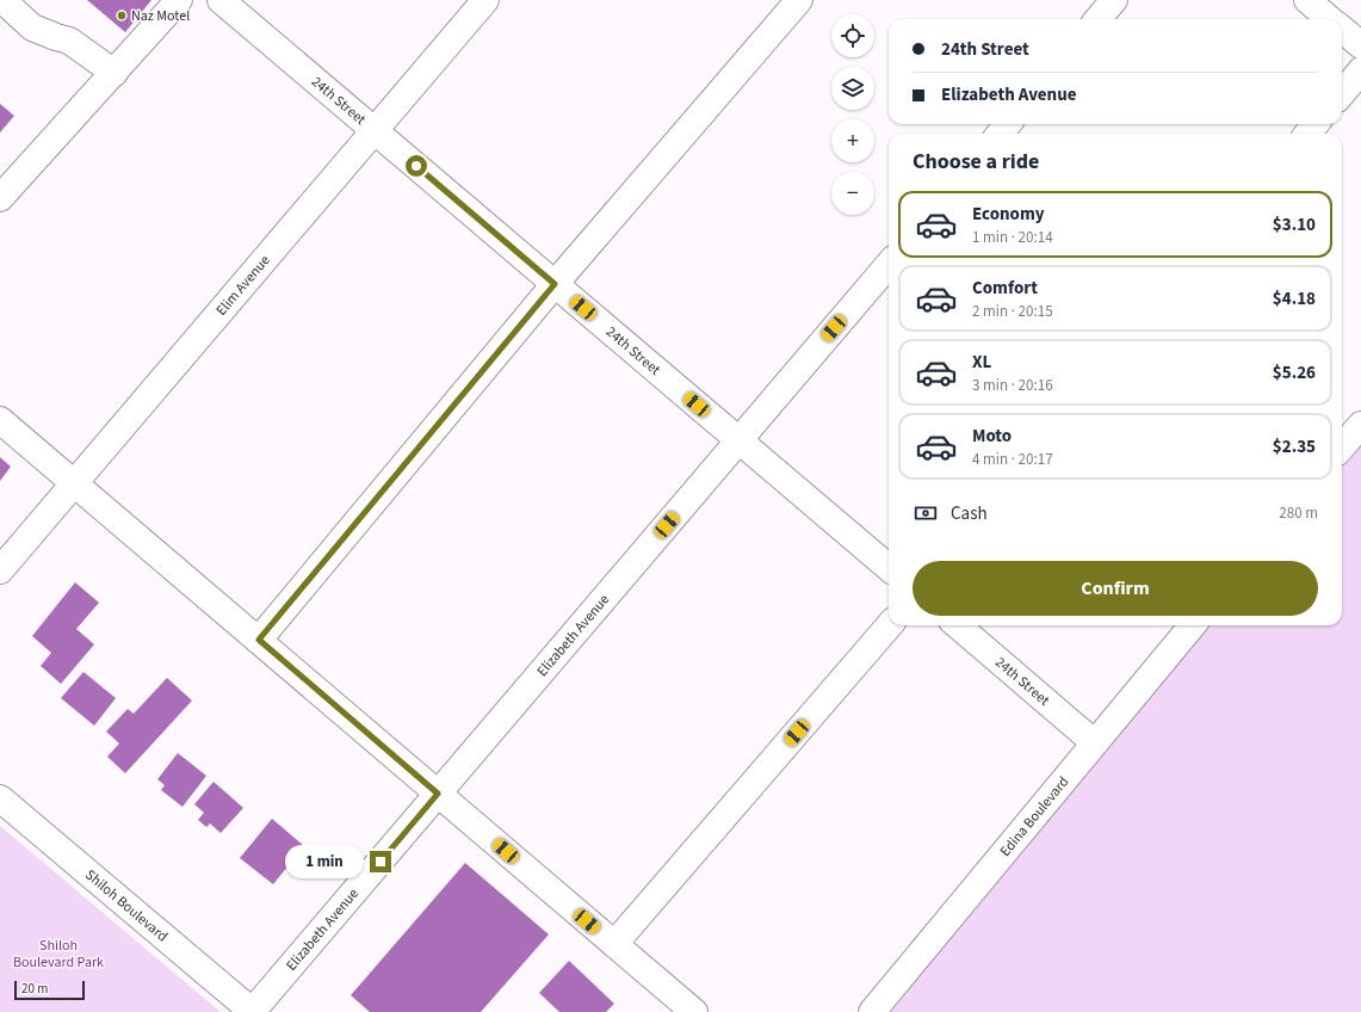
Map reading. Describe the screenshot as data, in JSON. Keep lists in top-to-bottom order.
{
  "streets": {
    "street": [
      "24th Street",
      "Elim Avenue",
      "Elizabeth Avenue",
      "Edina Boulevard",
      "Shiloh Boulevard"
    ]
  },
  "crossings": [
    ["24th Street", "Elim Avenue"],
    ["24th Street", "Elizabeth Avenue"],
    ["24th Street", "Edina Boulevard"],
    ["Elizabeth Avenue", "Shiloh Boulevard"]
  ],
  "parks": ["Shiloh Boulevard Park"],
  "places": ["Naz Motel"],
  "scale_bar": "20 m",
  "page": {
    "map_buttons": ["+", "−"],
    "banner": ["24th Street", "Elizabeth Avenue"],
    "heading": "Choose a ride",
    "list": [
      {
        "name": "Economy",
        "note": "1 min · 20:14",
        "value": "$3.10"
      },
      {
        "name": "Comfort",
        "note": "2 min · 20:15",
        "value": "$4.18"
      },
      {
        "name": "XL",
        "note": "3 min · 20:16",
        "value": "$5.26"
      },
      {
        "name": "Moto",
        "note": "4 min · 20:17",
        "value": "$2.35"
      }
    ],
    "pay": ["Cash", "280 m"],
    "buttons": "Confirm",
    "bubble": "1 min",
    "scale": "20 m"
  }
}
